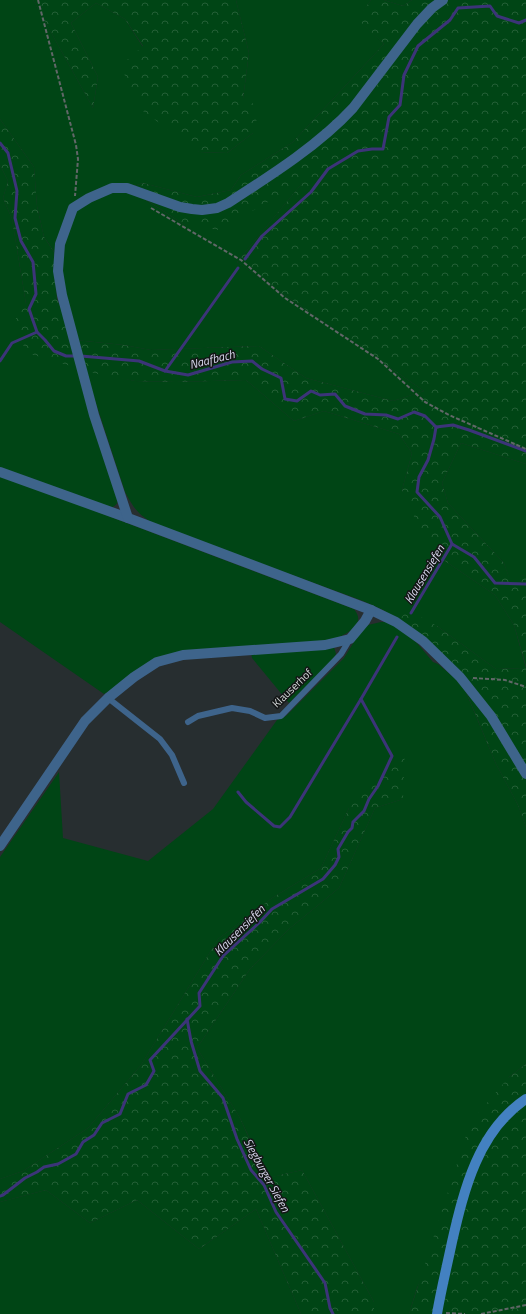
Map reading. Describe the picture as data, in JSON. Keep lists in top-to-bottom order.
{
  "streets": {
    "lane": ["Klauserhof"]
  },
  "water": ["Naafbach", "Klausensiefen", "Siegburger Siefen"]
}
